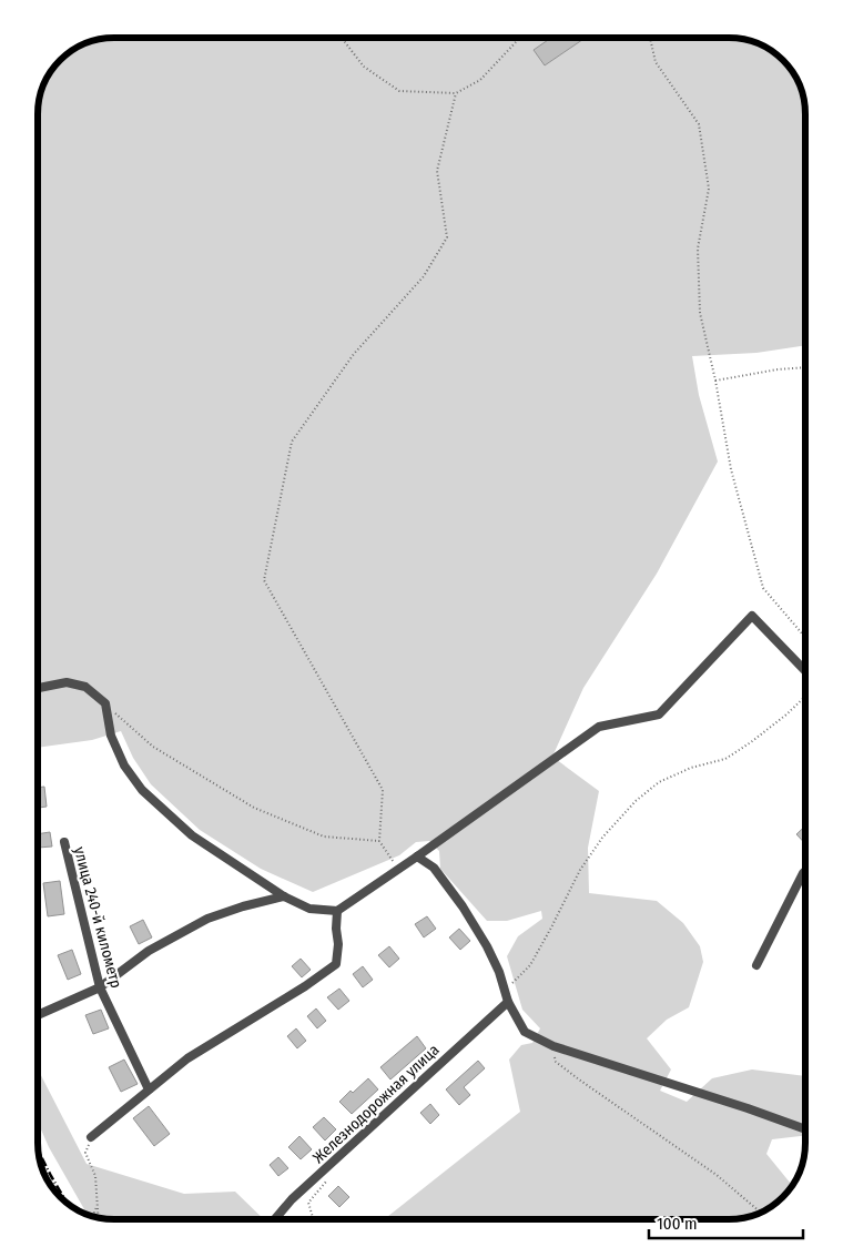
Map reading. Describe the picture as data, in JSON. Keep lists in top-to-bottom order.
{
  "streets": {
    "street": ["улица 240-й километр", "Железнодорожная улица"]
  },
  "scale_bar": "100 m"
}
